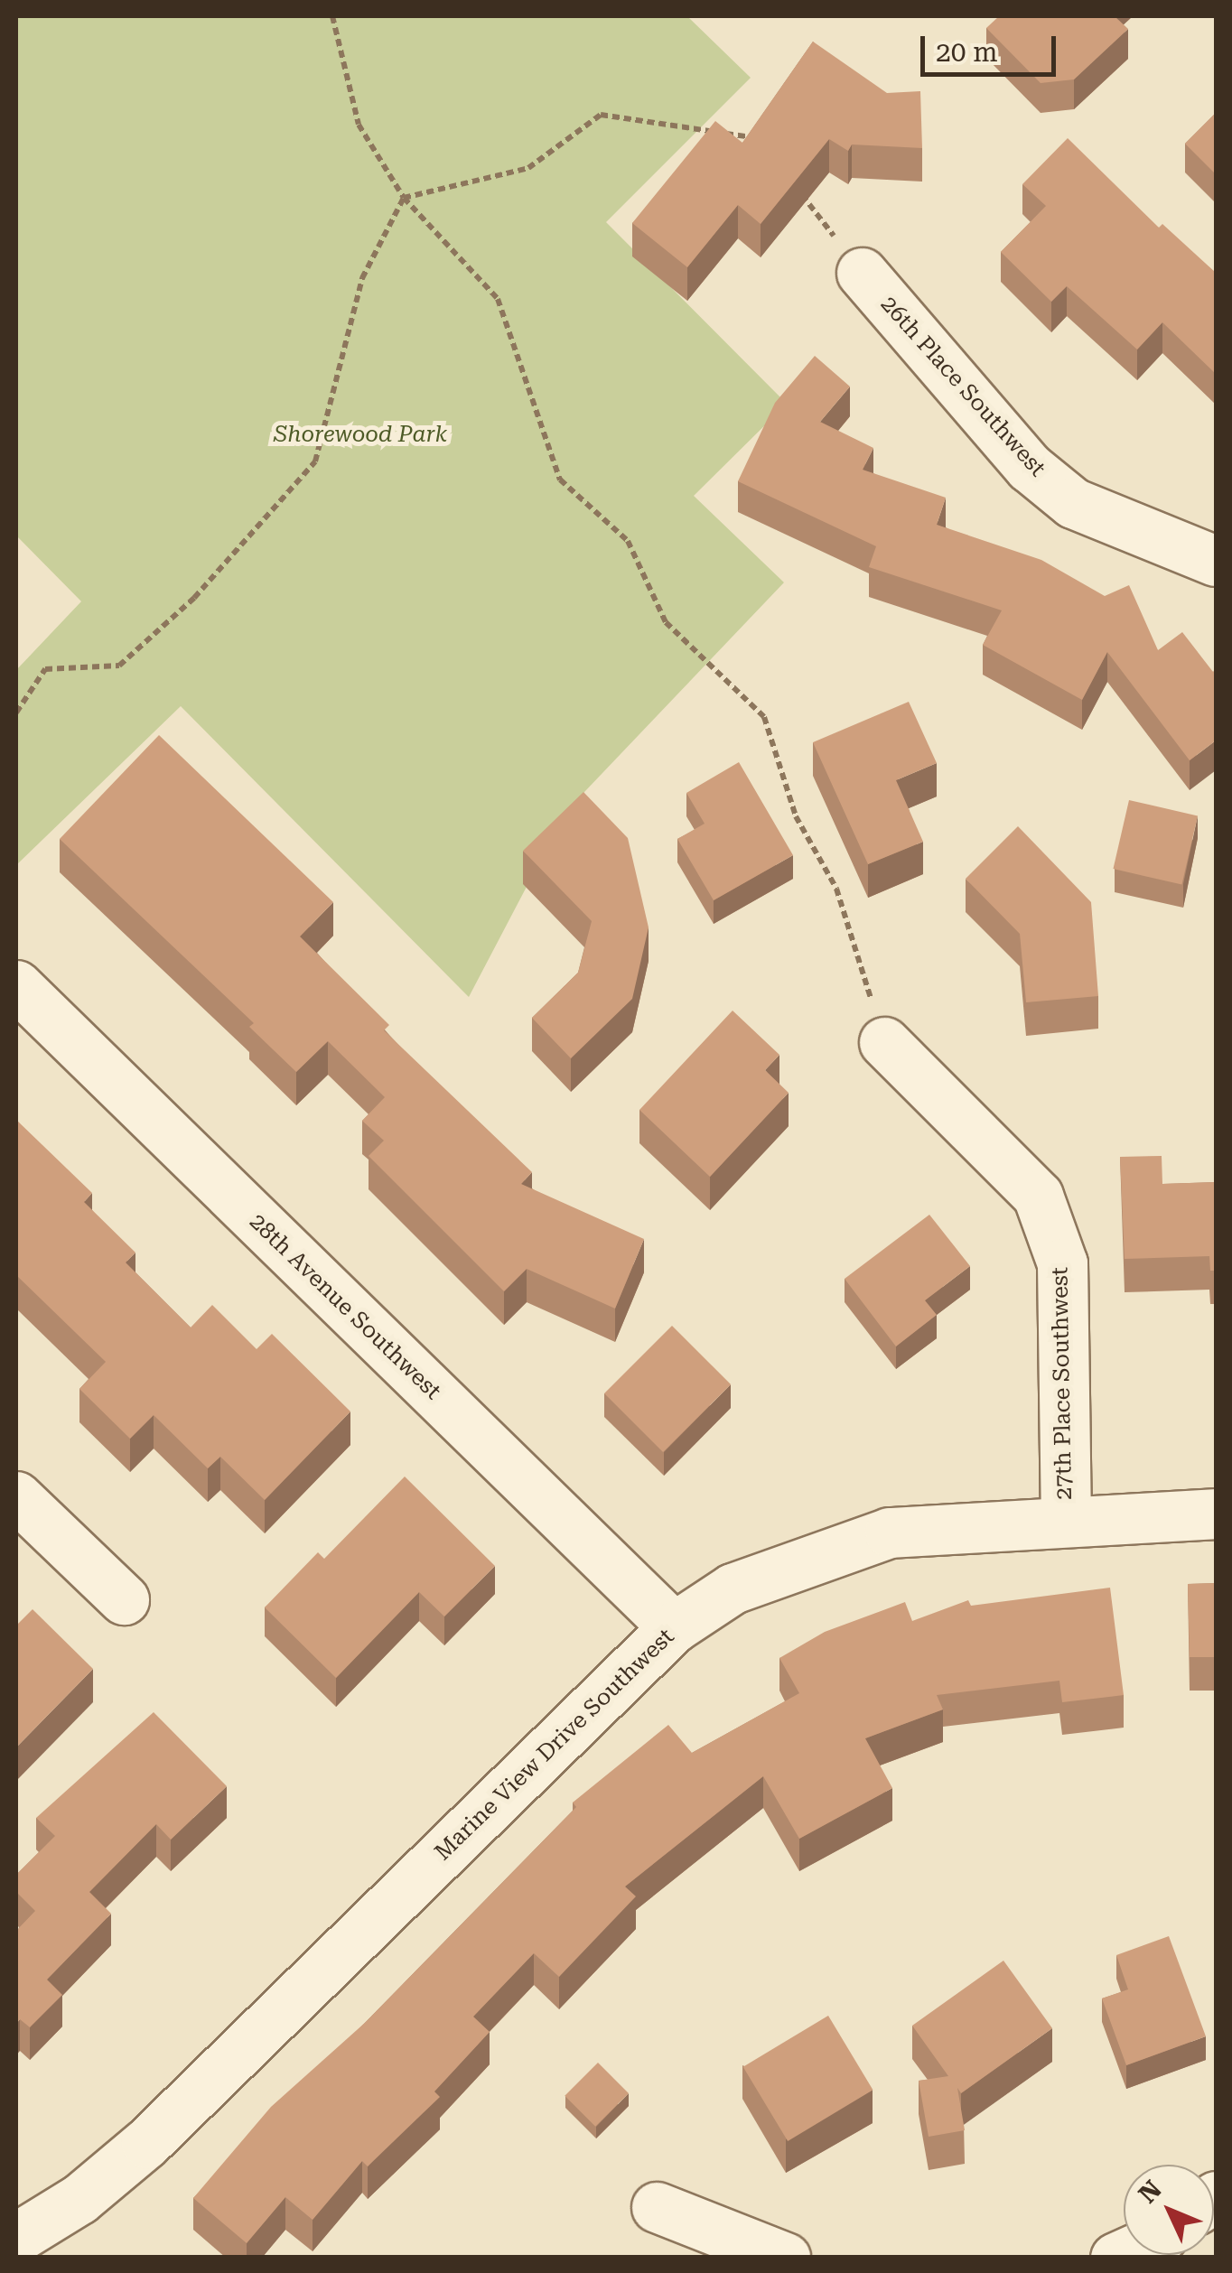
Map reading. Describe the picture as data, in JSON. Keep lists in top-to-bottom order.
{
  "streets": {
    "street": [
      "26th Place Southwest",
      "28th Avenue Southwest",
      "27th Place Southwest",
      "Marine View Drive Southwest"
    ]
  },
  "crossings": [
    ["28th Avenue Southwest", "Marine View Drive Southwest"],
    ["27th Place Southwest", "Marine View Drive Southwest"]
  ],
  "parks": ["Shorewood Park"],
  "scale_bar": "20 m",
  "north": "top left"
}
